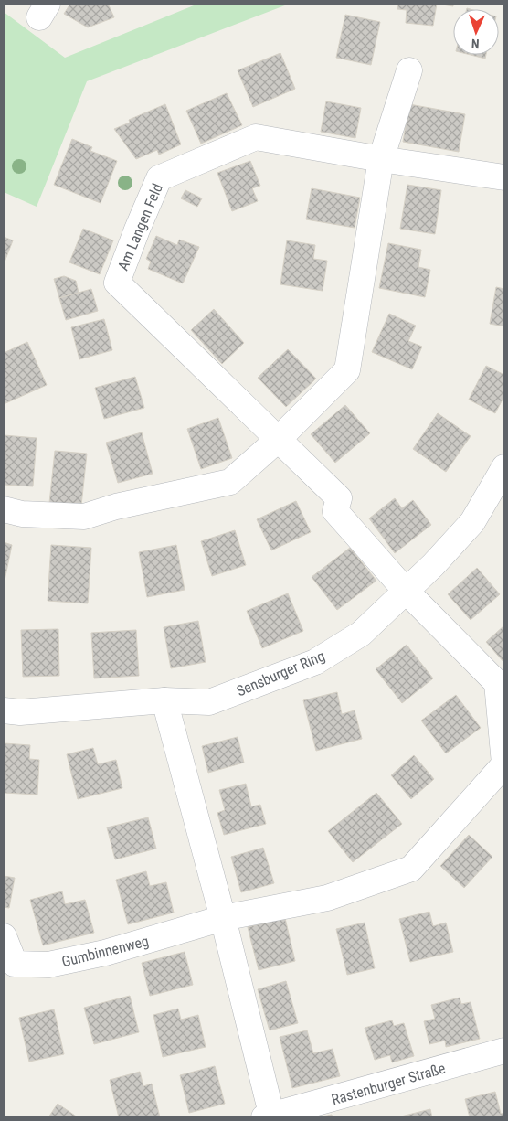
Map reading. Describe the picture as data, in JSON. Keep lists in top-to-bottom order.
{
  "streets": {
    "street": [
      "Am Langen Feld",
      "Sensburger Ring",
      "Gumbinnenweg",
      "Rastenburger Straße"
    ]
  },
  "crossings": [
    ["Am Langen Feld", "Sensburger Ring"]
  ],
  "north": "bottom"
}
